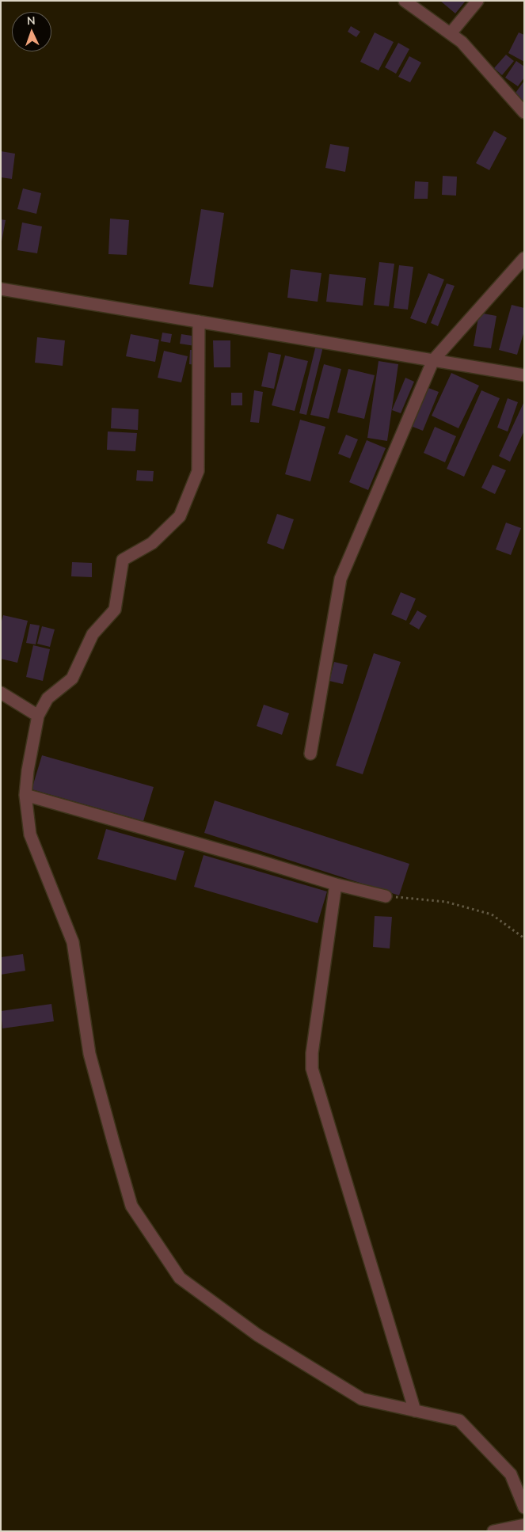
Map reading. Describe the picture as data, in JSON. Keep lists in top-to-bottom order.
{
  "north": "top"
}
